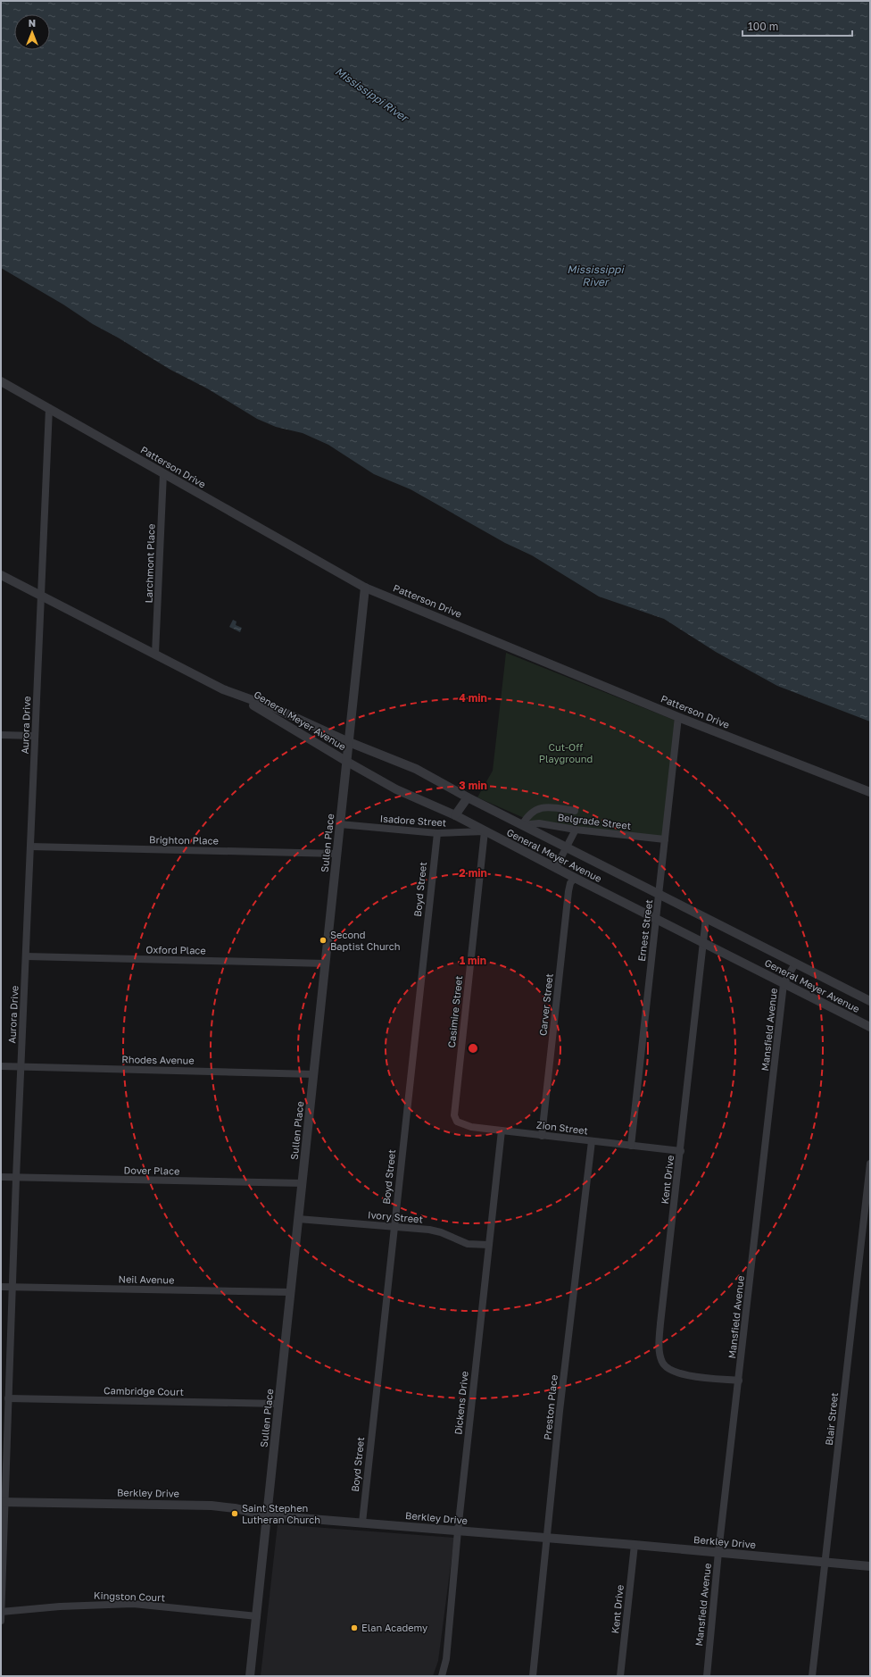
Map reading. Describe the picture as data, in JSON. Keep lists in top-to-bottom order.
{
  "streets": {
    "street": [
      "Patterson Drive",
      "Larchmont Place",
      "General Meyer Avenue",
      "Aurora Drive",
      "Isadore Street",
      "Belgrade Street",
      "Brighton Place",
      "Sullen Place",
      "Boyd Street",
      "Ernest Street",
      "Oxford Place",
      "Carver Street",
      "Casimire Street",
      "Mansfield Avenue",
      "Rhodes Avenue",
      "Zion Street",
      "Dover Place",
      "Kent Drive",
      "Ivory Street",
      "Neil Avenue",
      "Cambridge Court",
      "Dickens Drive",
      "Preston Place",
      "Blair Street",
      "Berkley Drive",
      "Kingston Court"
    ]
  },
  "crossings": [
    ["Patterson Drive", "Larchmont Place"],
    ["Patterson Drive", "Aurora Drive"],
    ["Patterson Drive", "Sullen Place"],
    ["Patterson Drive", "Ernest Street"],
    ["Larchmont Place", "General Meyer Avenue"],
    ["General Meyer Avenue", "Aurora Drive"],
    ["General Meyer Avenue", "Isadore Street"],
    ["General Meyer Avenue", "Belgrade Street"],
    ["General Meyer Avenue", "Sullen Place"],
    ["General Meyer Avenue", "Ernest Street"],
    ["General Meyer Avenue", "Carver Street"],
    ["General Meyer Avenue", "Casimire Street"],
    ["General Meyer Avenue", "Mansfield Avenue"],
    ["General Meyer Avenue", "Kent Drive"],
    ["Aurora Drive", "Brighton Place"],
    ["Aurora Drive", "Oxford Place"],
    ["Aurora Drive", "Rhodes Avenue"],
    ["Aurora Drive", "Dover Place"],
    ["Aurora Drive", "Neil Avenue"],
    ["Aurora Drive", "Cambridge Court"],
    ["Aurora Drive", "Berkley Drive"],
    ["Aurora Drive", "Kingston Court"],
    ["Isadore Street", "Sullen Place"],
    ["Isadore Street", "Boyd Street"],
    ["Isadore Street", "Casimire Street"],
    ["Belgrade Street", "Ernest Street"],
    ["Brighton Place", "Sullen Place"],
    ["Sullen Place", "Oxford Place"],
    ["Sullen Place", "Rhodes Avenue"],
    ["Sullen Place", "Dover Place"],
    ["Sullen Place", "Ivory Street"],
    ["Sullen Place", "Neil Avenue"],
    ["Sullen Place", "Cambridge Court"],
    ["Sullen Place", "Berkley Drive"],
    ["Sullen Place", "Kingston Court"],
    ["Boyd Street", "Ivory Street"],
    ["Boyd Street", "Berkley Drive"],
    ["Ernest Street", "Zion Street"],
    ["Carver Street", "Zion Street"],
    ["Casimire Street", "Zion Street"],
    ["Mansfield Avenue", "Kent Drive"],
    ["Mansfield Avenue", "Berkley Drive"],
    ["Zion Street", "Kent Drive"],
    ["Zion Street", "Dickens Drive"],
    ["Zion Street", "Preston Place"],
    ["Kent Drive", "Berkley Drive"],
    ["Ivory Street", "Dickens Drive"],
    ["Dickens Drive", "Berkley Drive"],
    ["Preston Place", "Berkley Drive"],
    ["Blair Street", "Berkley Drive"]
  ],
  "water": ["Mississippi River"],
  "parks": ["Cut-Off Playground"],
  "places": ["Second Baptist Church", "Saint Stephen Lutheran Church", "Elan Academy"],
  "scale_bar": "100 m",
  "north": "top",
  "rings": [
    "4 min",
    "3 min",
    "2 min",
    "1 min"
  ]
}
